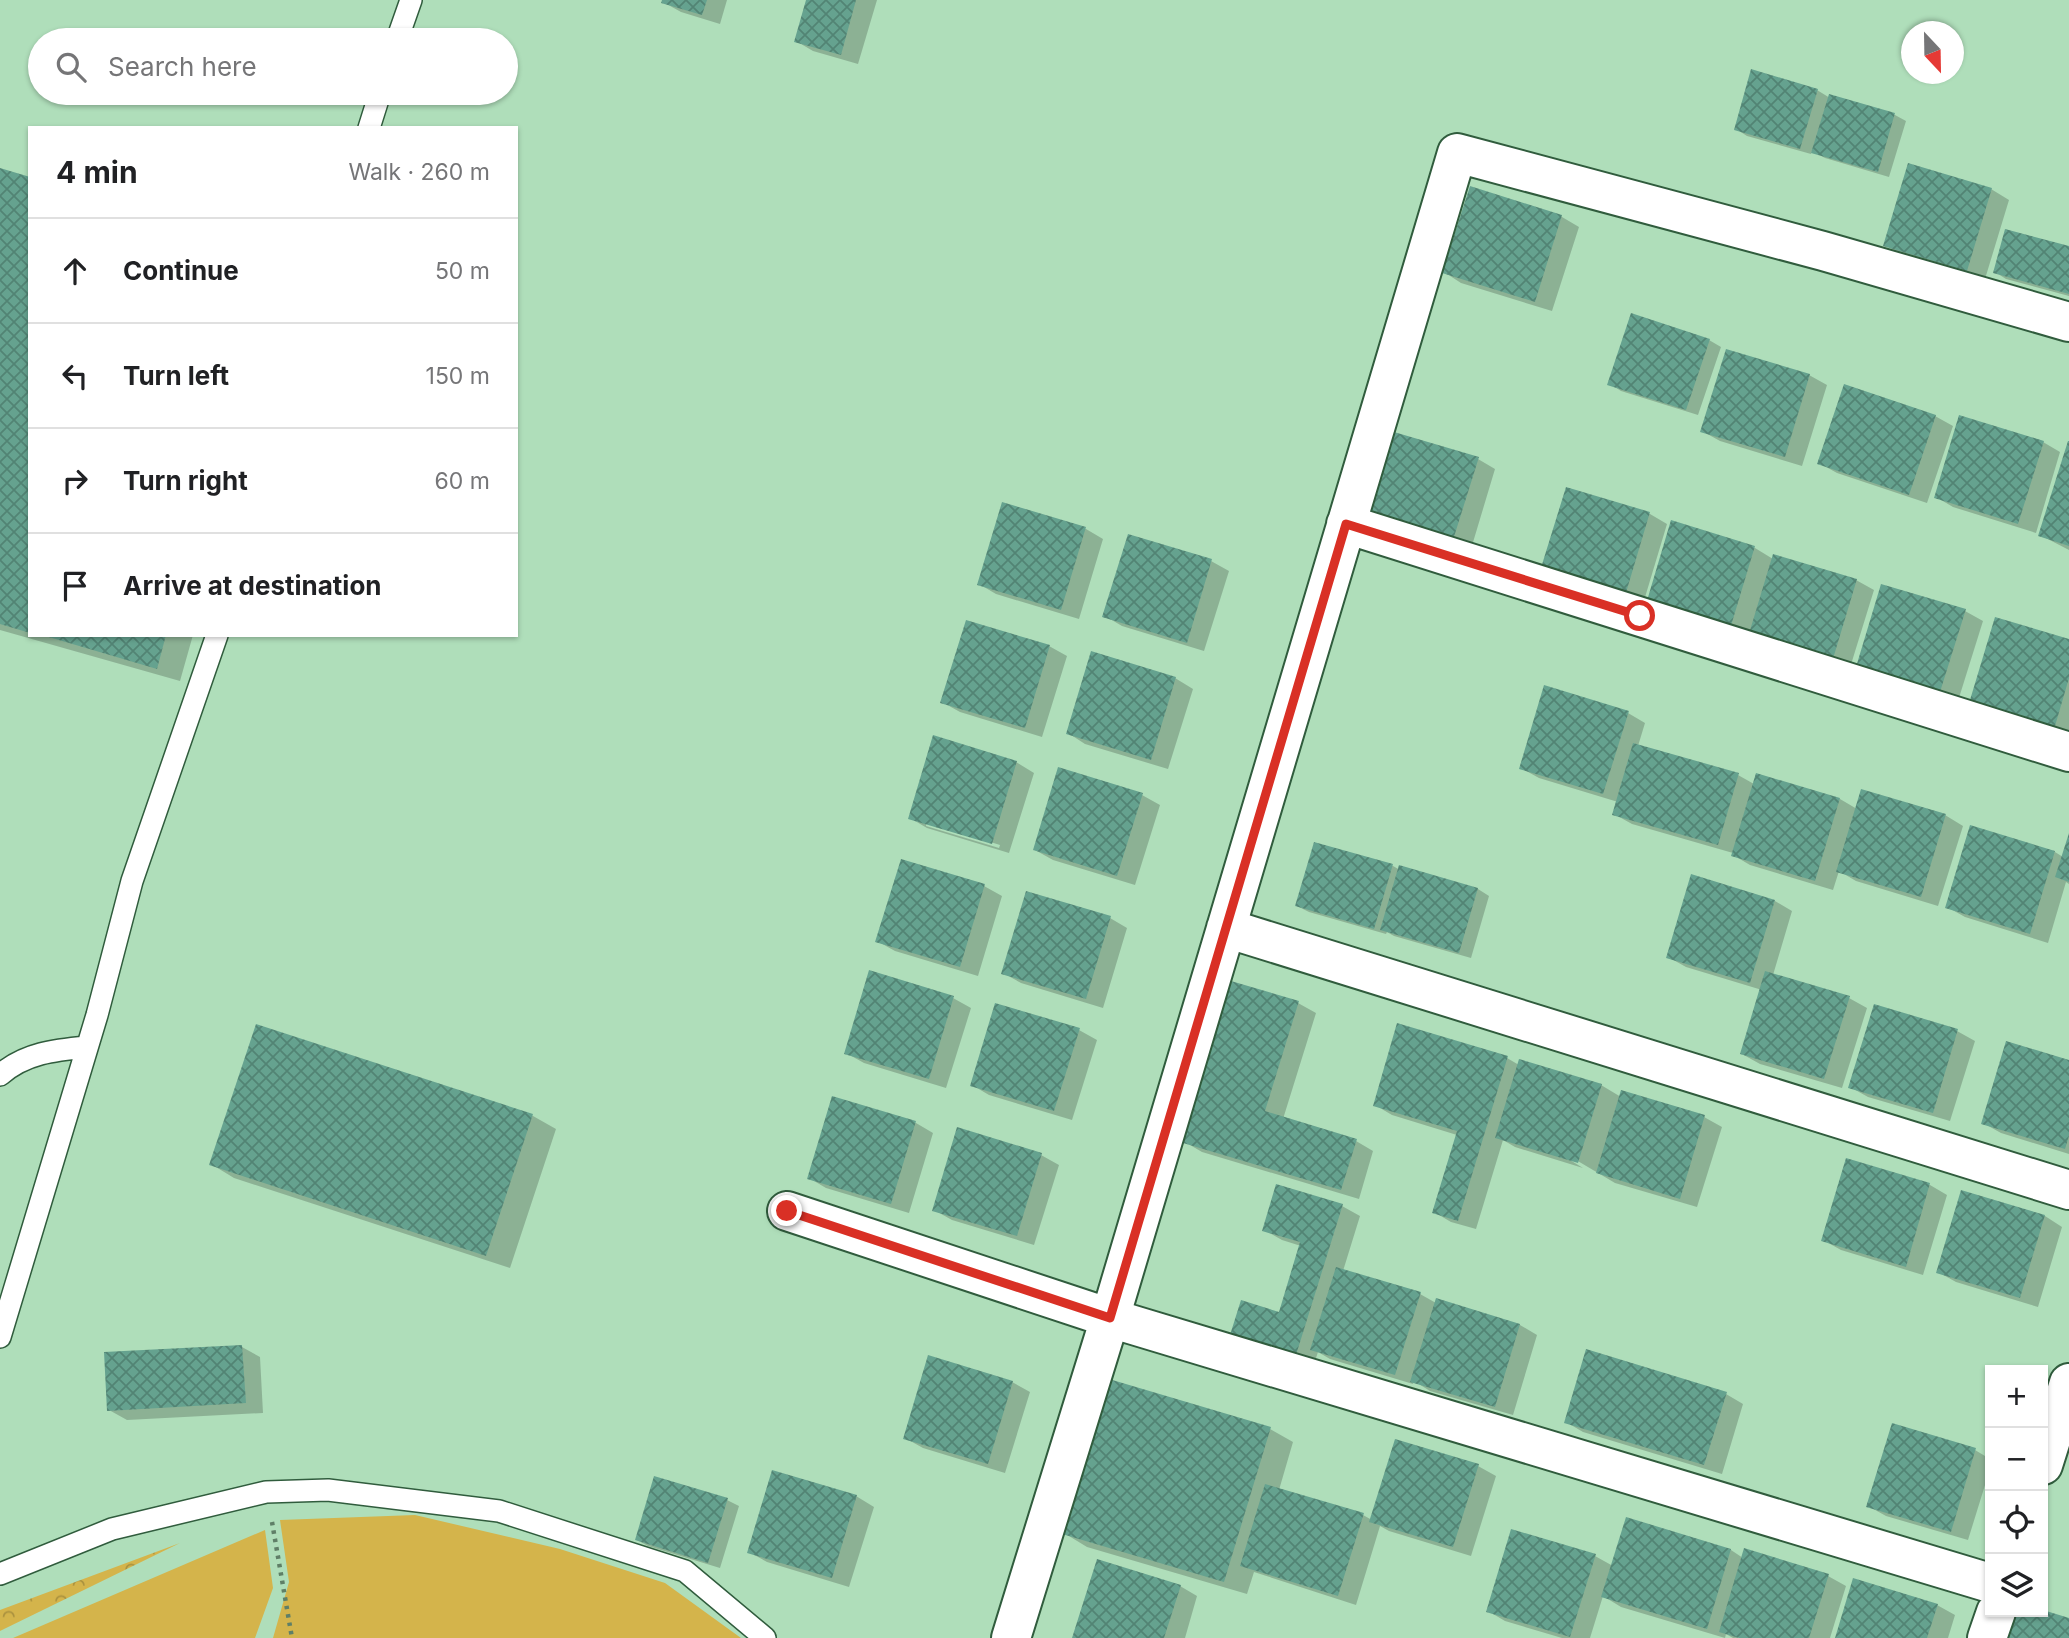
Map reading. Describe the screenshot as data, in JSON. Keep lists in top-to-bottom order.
{
  "north": "bottom",
  "page": {
    "search": "Search here",
    "heading": ["4 min", "Walk · 260 m"],
    "list": [
      ["Continue", "50 m"],
      ["Turn left", "150 m"],
      ["Turn right", "60 m"],
      "Arrive at destination"
    ],
    "map_buttons": ["+", "−"]
  }
}
